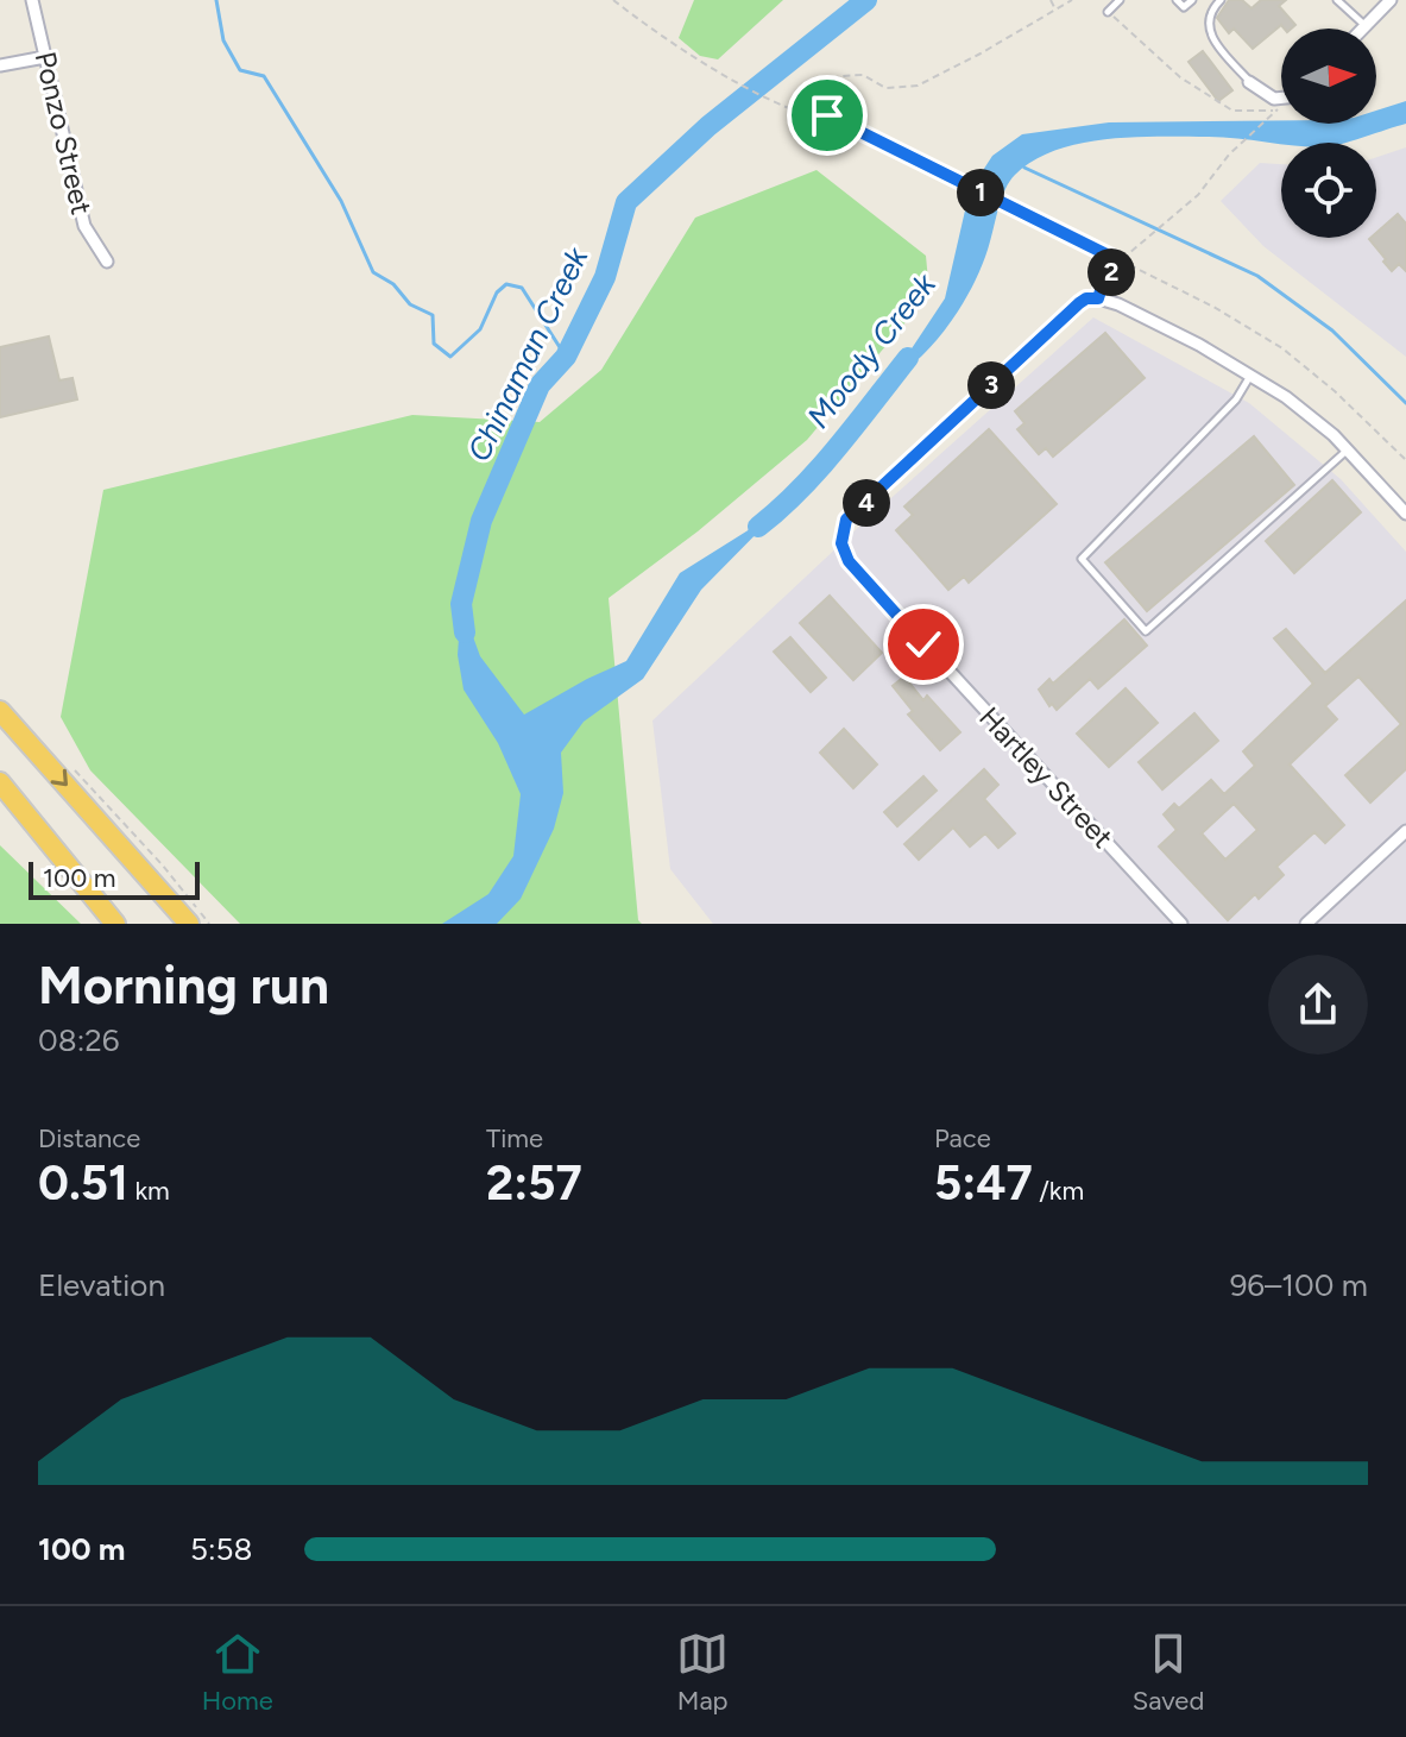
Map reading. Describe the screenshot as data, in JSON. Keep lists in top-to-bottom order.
{
  "streets": {
    "street": ["Ponzo Street", "Hartley Street"]
  },
  "water": ["Moody Creek", "Chinaman Creek"],
  "scale_bar": "100 m",
  "north": "right",
  "page": {
    "pins": [
      "1",
      "2",
      "3",
      "4"
    ],
    "scale": "100 m",
    "heading": ["Morning run", "08:26"],
    "stats": [
      ["Distance", "0.51 km"],
      ["Time", "2:57"],
      ["Pace", "5:47 /km"]
    ],
    "chart": ["Elevation", "96–100 m"],
    "list": [
      {
        "name": "100 m",
        "note": "5:58"
      }
    ],
    "tabs": ["Home", "Map", "Saved"]
  }
}
